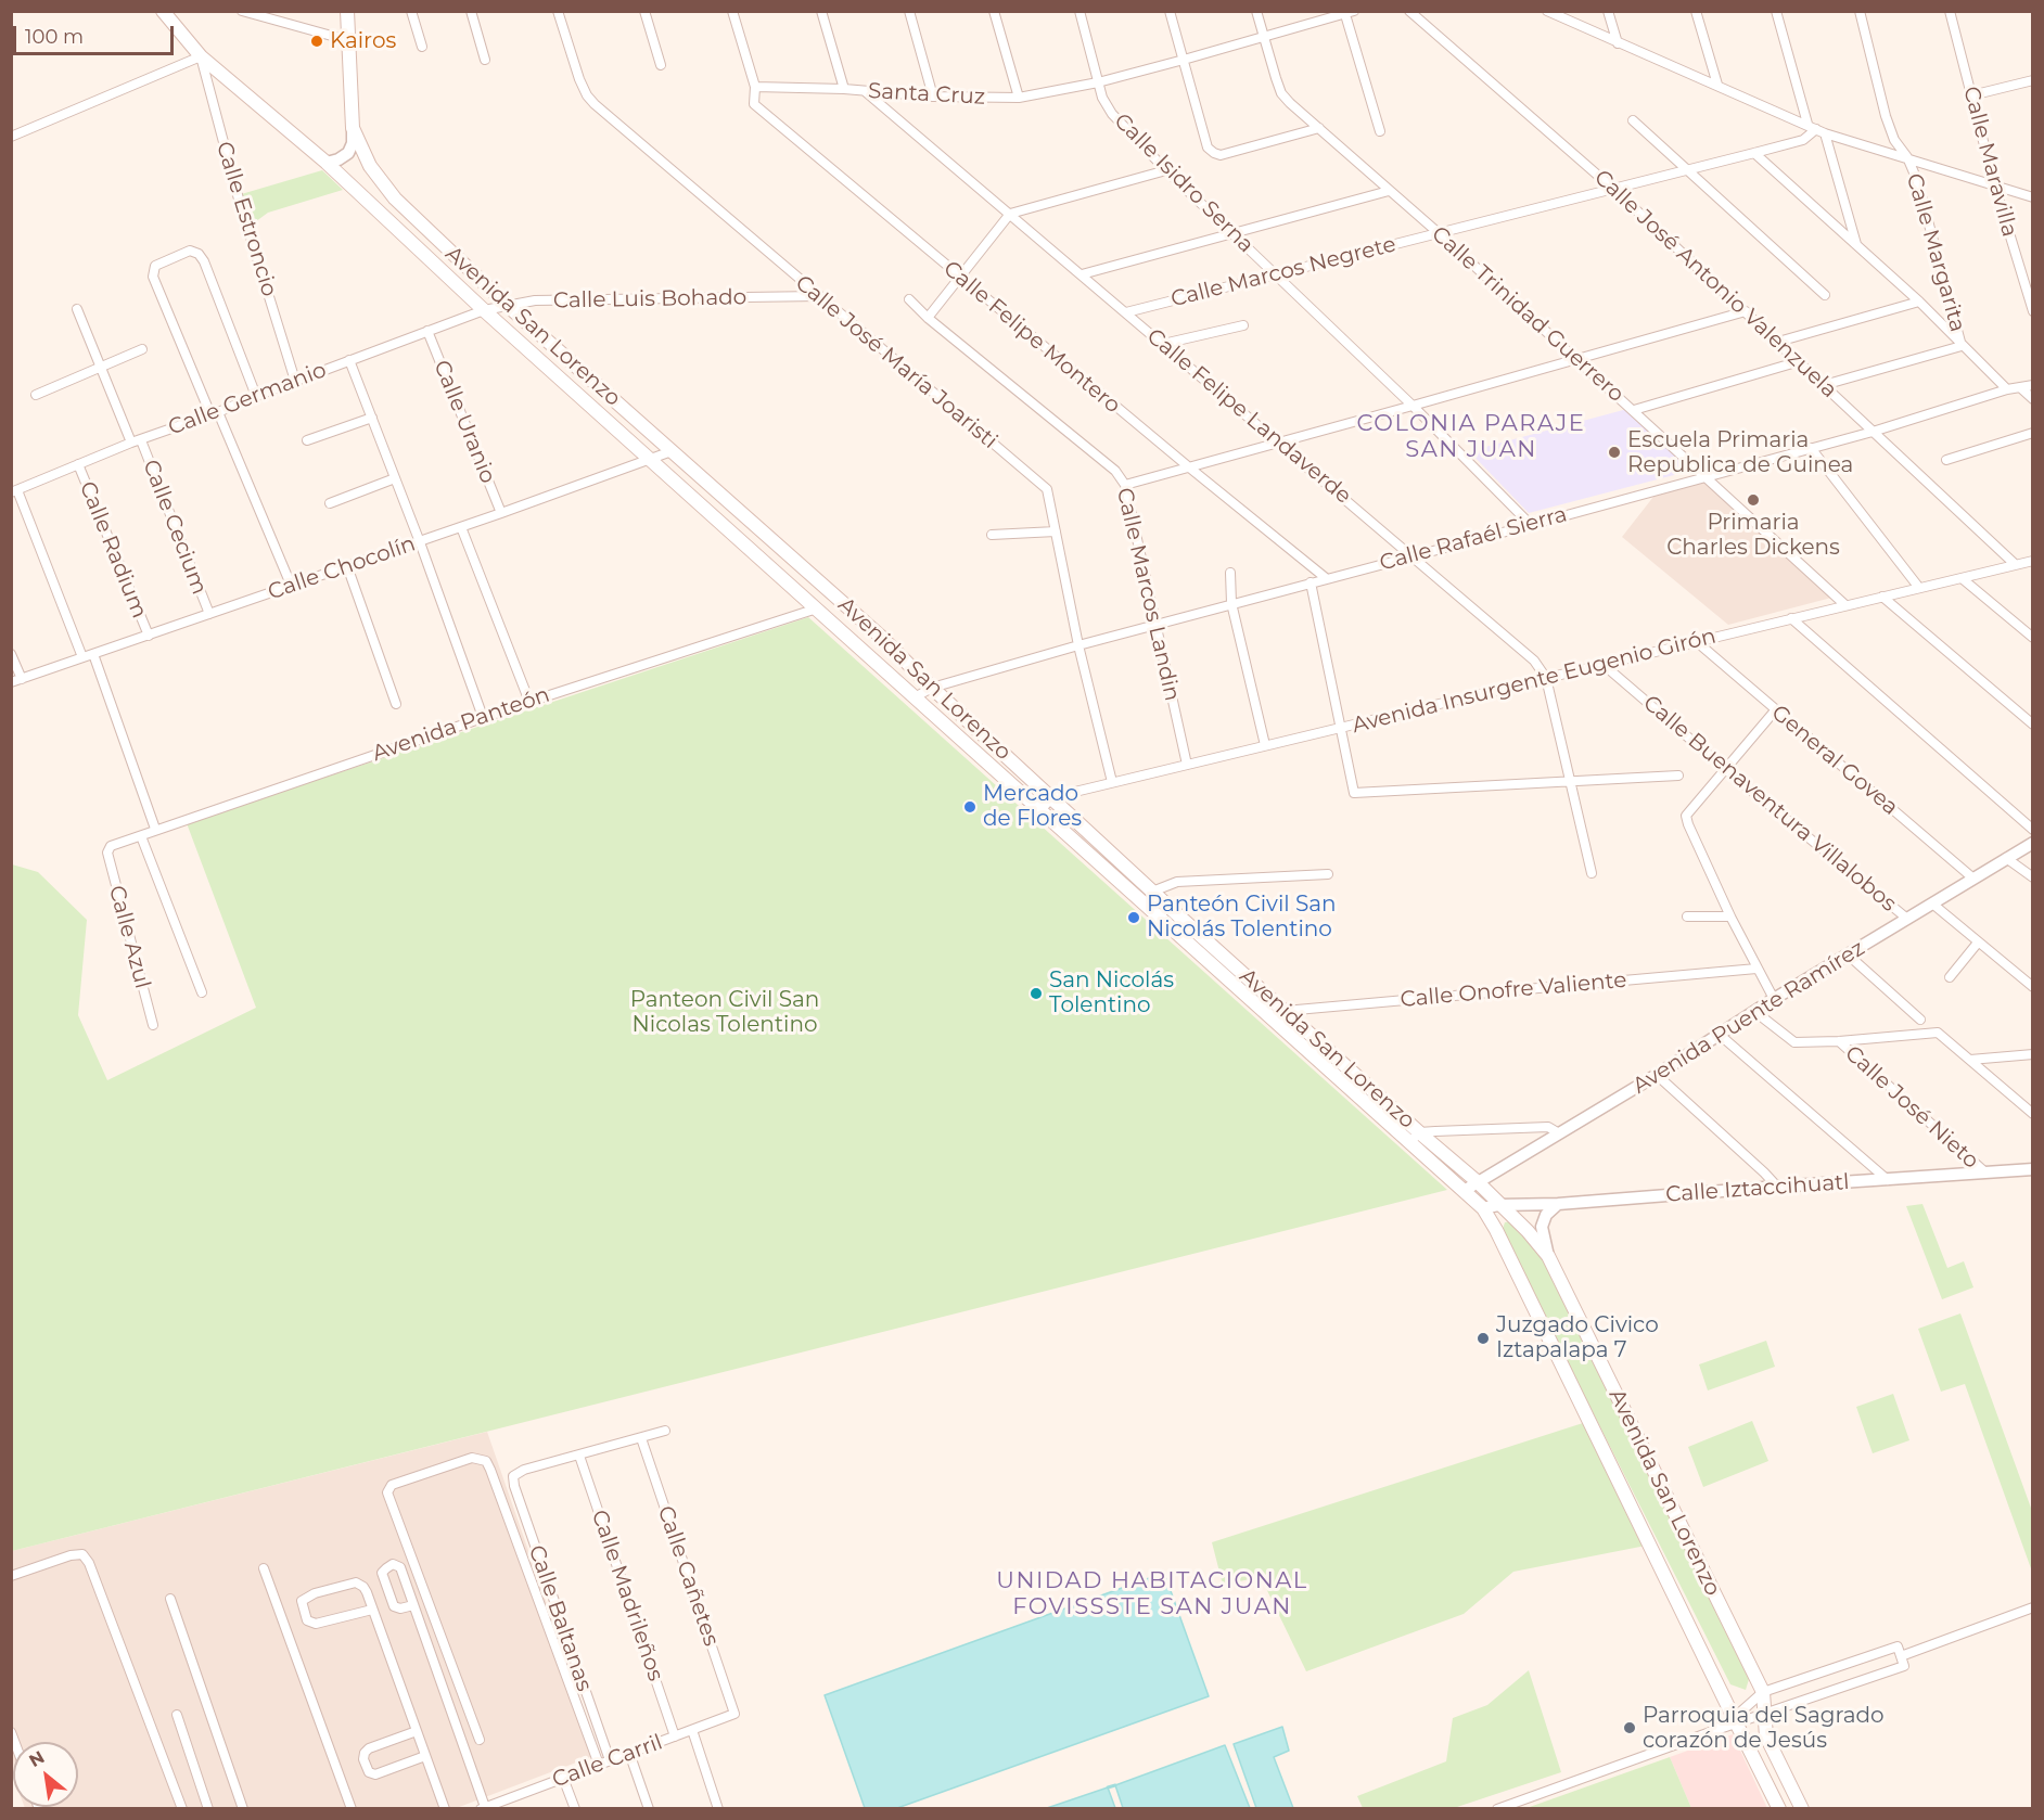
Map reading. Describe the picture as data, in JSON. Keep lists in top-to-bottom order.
{
  "streets": {
    "main road": ["Avenida San Lorenzo"],
    "street": [
      "Santa Cruz",
      "Calle Maravilla",
      "Calle Isidro Serna",
      "Calle Estroncio",
      "Calle Margarita",
      "Calle Marcos Negrete",
      "Calle José Antonio Valenzuela",
      "Calle Luis Bohado",
      "Calle Trinidad Guerrero",
      "Calle Felipe Montero",
      "Calle José María Joaristi",
      "Calle Germanio",
      "Calle Felipe Landaverde",
      "Calle Uranio",
      "Calle Cecium",
      "Calle Rafaél Sierra",
      "Calle Radium",
      "Calle Chocolín",
      "Calle Marcos Landin",
      "Avenida Insurgente Eugenio Girón",
      "Avenida Panteón",
      "General Govea",
      "Calle Buenaventura Villalobos",
      "Calle Azul",
      "Calle Onofre Valiente",
      "Avenida Puente Ramírez",
      "Calle José Nieto",
      "Calle Iztaccihuatl",
      "Calle Cañetes",
      "Calle Madrileños",
      "Calle Baltanas",
      "Calle Carril"
    ]
  },
  "crossings": [
    ["Santa Cruz", "Calle Isidro Serna"],
    ["Santa Cruz", "Calle Trinidad Guerrero"],
    ["Santa Cruz", "Calle Felipe Montero"],
    ["Santa Cruz", "Calle Felipe Landaverde"],
    ["Calle Isidro Serna", "Calle Marcos Negrete"],
    ["Calle Isidro Serna", "Calle Rafaél Sierra"],
    ["Calle Estroncio", "Avenida San Lorenzo"],
    ["Calle Estroncio", "Calle Germanio"],
    ["Calle Marcos Negrete", "Calle José Antonio Valenzuela"],
    ["Calle Marcos Negrete", "Calle Trinidad Guerrero"],
    ["Calle Marcos Negrete", "Calle Felipe Landaverde"],
    ["Calle José Antonio Valenzuela", "Calle Rafaél Sierra"],
    ["Calle José Antonio Valenzuela", "Avenida Insurgente Eugenio Girón"],
    ["Calle Luis Bohado", "Avenida San Lorenzo"],
    ["Calle Luis Bohado", "Calle José María Joaristi"],
    ["Calle Luis Bohado", "Calle Germanio"],
    ["Calle Trinidad Guerrero", "Calle Rafaél Sierra"],
    ["Calle Trinidad Guerrero", "Avenida Insurgente Eugenio Girón"],
    ["Avenida San Lorenzo", "Calle Germanio"],
    ["Avenida San Lorenzo", "Calle Rafaél Sierra"],
    ["Avenida San Lorenzo", "Calle Chocolín"],
    ["Avenida San Lorenzo", "Avenida Insurgente Eugenio Girón"],
    ["Avenida San Lorenzo", "Avenida Panteón"],
    ["Avenida San Lorenzo", "Calle Onofre Valiente"],
    ["Avenida San Lorenzo", "Avenida Puente Ramírez"],
    ["Avenida San Lorenzo", "Calle Iztaccihuatl"],
    ["Calle Felipe Montero", "Calle Rafaél Sierra"],
    ["Calle José María Joaristi", "Calle Rafaél Sierra"],
    ["Calle José María Joaristi", "Avenida Insurgente Eugenio Girón"],
    ["Calle Germanio", "Calle Uranio"],
    ["Calle Germanio", "Calle Cecium"],
    ["Calle Germanio", "Calle Radium"],
    ["Calle Felipe Landaverde", "Calle Rafaél Sierra"],
    ["Calle Felipe Landaverde", "Avenida Insurgente Eugenio Girón"],
    ["Calle Uranio", "Calle Chocolín"],
    ["Calle Cecium", "Calle Chocolín"],
    ["Calle Rafaél Sierra", "Calle Marcos Landin"],
    ["Calle Radium", "Calle Chocolín"],
    ["Calle Marcos Landin", "Avenida Insurgente Eugenio Girón"],
    ["Avenida Insurgente Eugenio Girón", "General Govea"],
    ["Avenida Insurgente Eugenio Girón", "Calle Buenaventura Villalobos"],
    ["Avenida Panteón", "Calle Azul"],
    ["General Govea", "Avenida Puente Ramírez"],
    ["Calle Buenaventura Villalobos", "Avenida Puente Ramírez"],
    ["Calle José Nieto", "Calle Iztaccihuatl"],
    ["Calle Cañetes", "Calle Carril"],
    ["Calle Madrileños", "Calle Baltanas"],
    ["Calle Madrileños", "Calle Carril"],
    ["Calle Baltanas", "Calle Carril"]
  ],
  "districts": ["COLONIA PARAJE SAN JUAN", "UNIDAD HABITACIONAL FOVISSSTE SAN JUAN"],
  "parks": ["Panteon Civil San Nicolas Tolentino"],
  "places": [
    "Kairos",
    "Escuela Primaria Republica de Guinea",
    "Primaria Charles Dickens",
    "Mercado de Flores",
    "Panteón Civil San Nicolás Tolentino",
    "San Nicolás Tolentino",
    "Juzgado Civico Iztapalapa 7",
    "Parroquia del Sagrado corazón de Jesús"
  ],
  "scale_bar": "100 m",
  "north": "top left"
}
